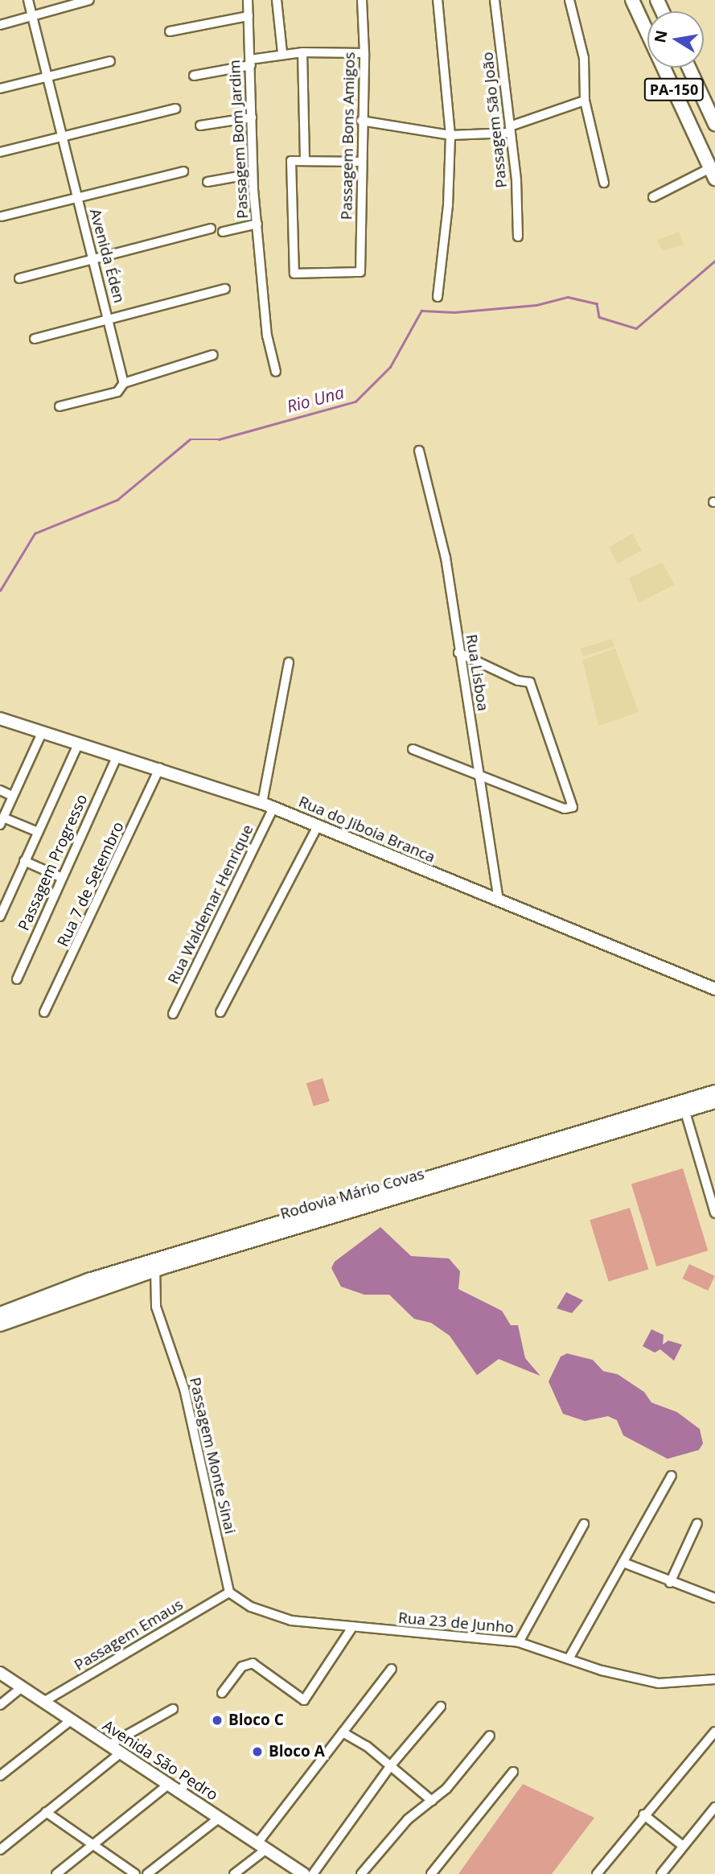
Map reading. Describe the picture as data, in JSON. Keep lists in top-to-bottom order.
{
  "streets": {
    "main road": [
      "PA-150",
      "Rua do Jiboia Branca",
      "Rodovia Mário Covas",
      "Avenida São Pedro"
    ],
    "street": [
      "Passagem São João",
      "Passagem Bons Amigos",
      "Passagem Bom Jardim",
      "Avenida Éden",
      "Rua Lisboa",
      "Passagem Progresso",
      "Rua 7 de Setembro",
      "Rua Waldemar Henrique",
      "Passagem Monte Sinai",
      "Rua 23 de Junho",
      "Passagem Emaus"
    ]
  },
  "crossings": [
    ["Rua Lisboa", "Rua do Jiboia Branca"],
    ["Rua do Jiboia Branca", "Passagem Progresso"],
    ["Rua do Jiboia Branca", "Rua 7 de Setembro"],
    ["Rua do Jiboia Branca", "Rua Waldemar Henrique"],
    ["Rodovia Mário Covas", "Passagem Monte Sinai"],
    ["Passagem Monte Sinai", "Rua 23 de Junho"],
    ["Passagem Monte Sinai", "Passagem Emaus"],
    ["Rua 23 de Junho", "Passagem Emaus"],
    ["Passagem Emaus", "Avenida São Pedro"]
  ],
  "water": ["Rio Una"],
  "places": ["Bloco C", "Bloco A"],
  "north": "left"
}
